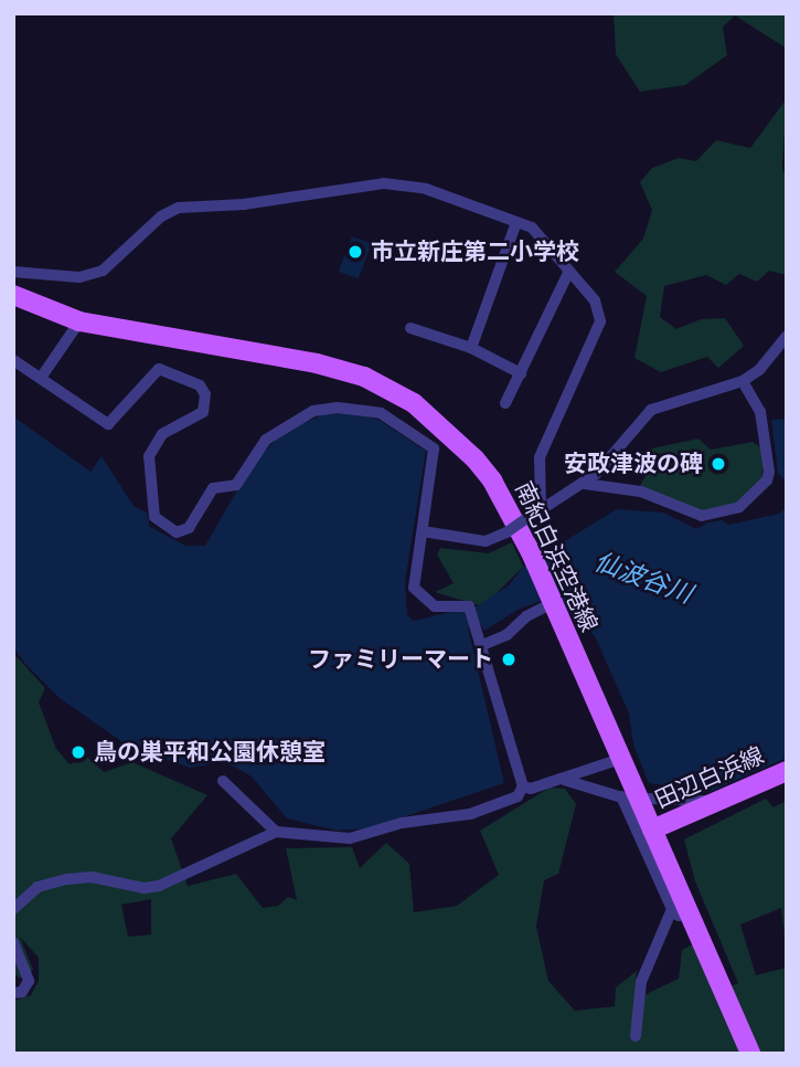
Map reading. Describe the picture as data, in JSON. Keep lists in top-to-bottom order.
{
  "streets": {
    "main road": ["南紀白浜空港線", "田辺白浜線"]
  },
  "crossings": [
    ["南紀白浜空港線", "田辺白浜線"]
  ],
  "water": ["仙波谷川"],
  "places": [
    "市立新庄第二小学校",
    "安政津波の碑",
    "ファミリーマート",
    "鳥の巣平和公園休憩室"
  ]
}
